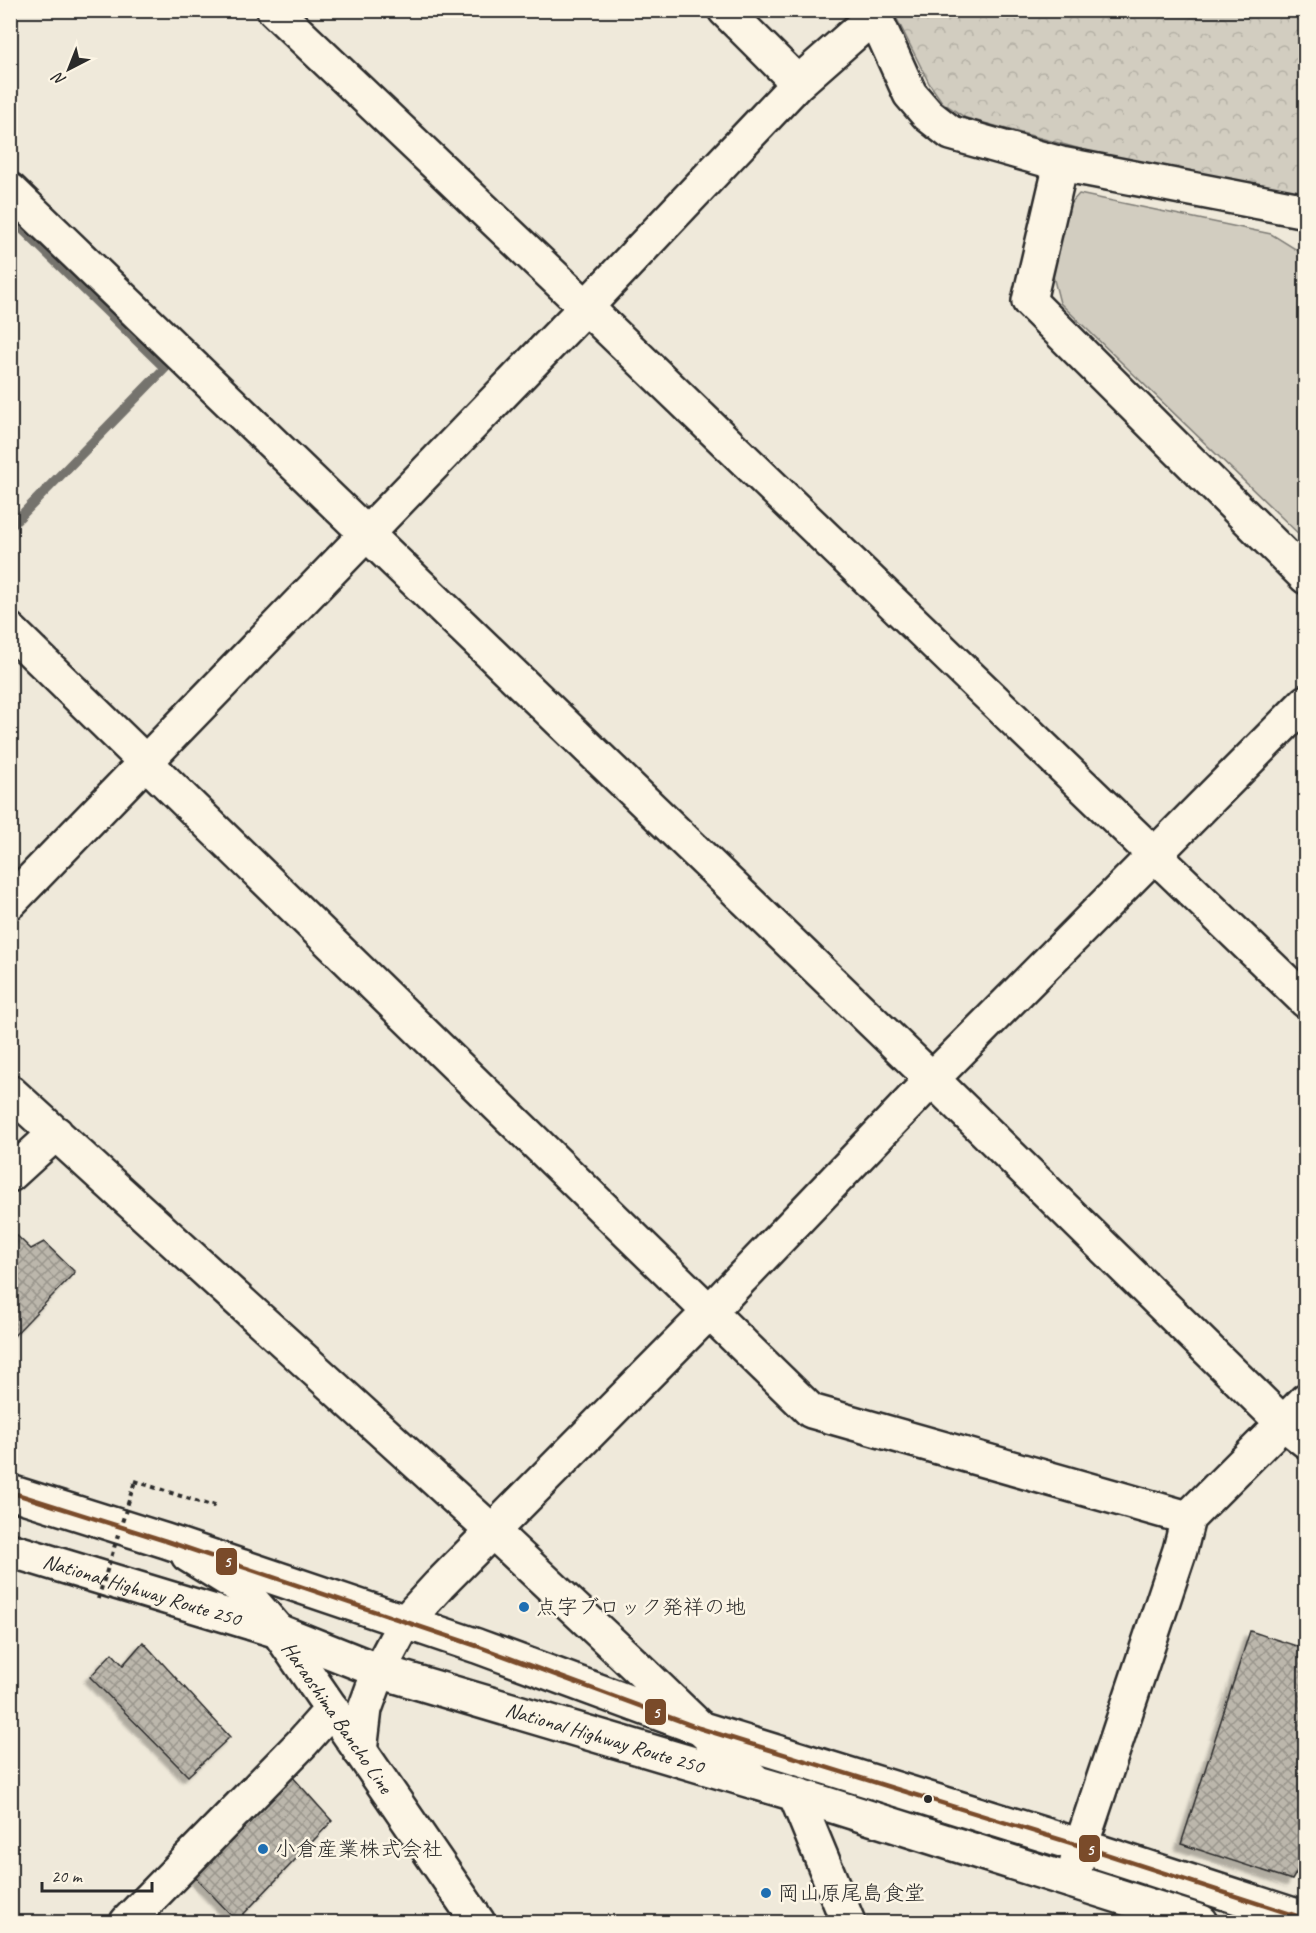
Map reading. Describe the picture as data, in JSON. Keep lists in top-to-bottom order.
{
  "streets": {
    "main road": ["National Highway Route 250", "Haraoshima Bancho Line"]
  },
  "crossings": [
    ["National Highway Route 250", "Haraoshima Bancho Line"]
  ],
  "places": ["点字ブロック発祥の地", "小倉産業株式会社", "岡山原尾島食堂"],
  "lines": ["transit line 5"],
  "scale_bar": "20 m",
  "north": "bottom left"
}
